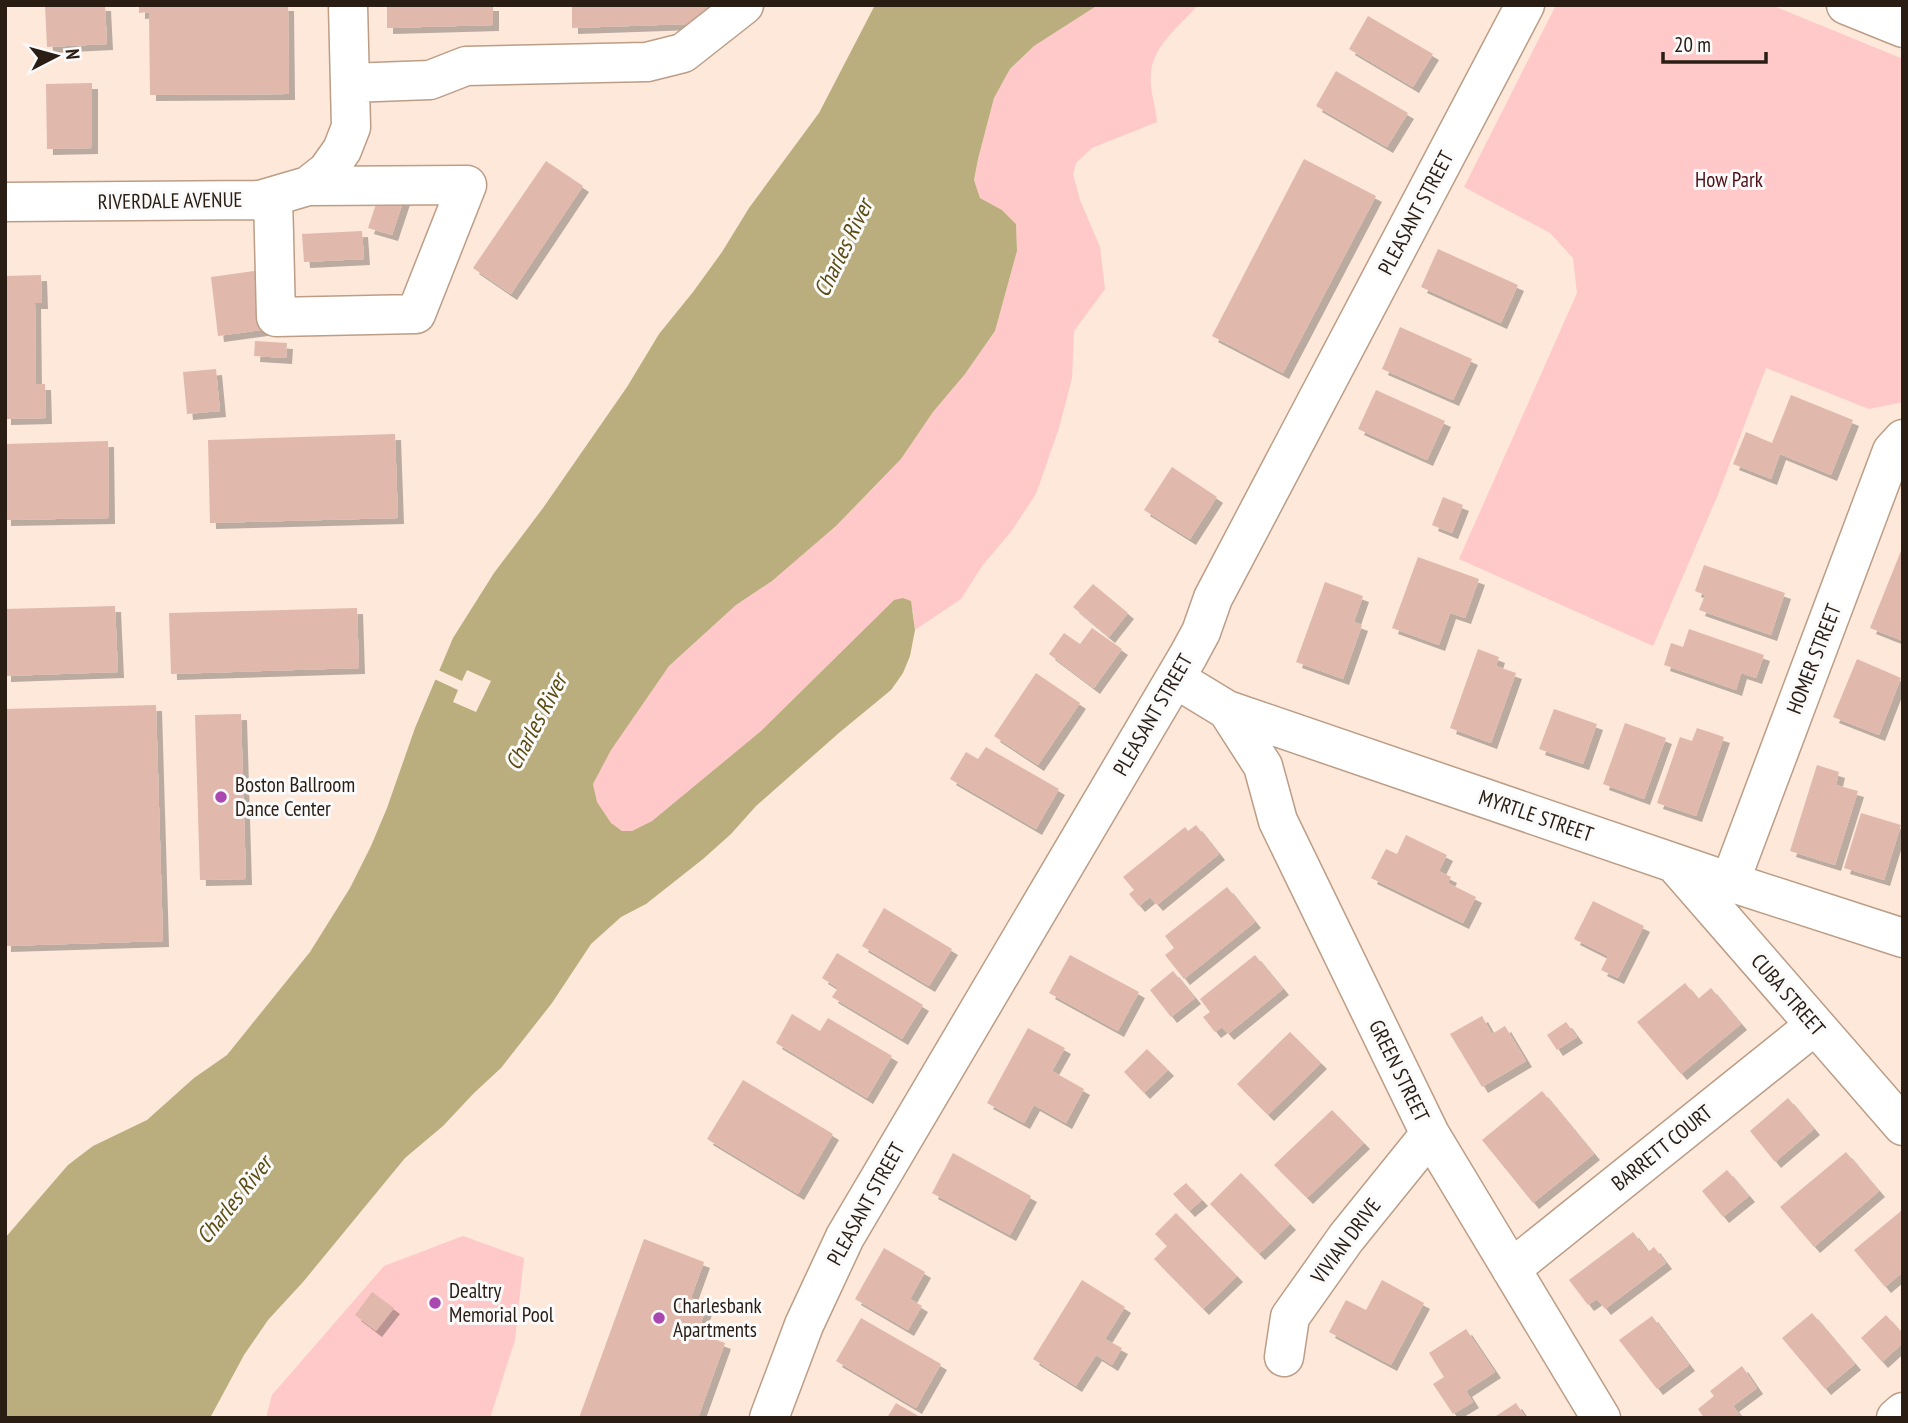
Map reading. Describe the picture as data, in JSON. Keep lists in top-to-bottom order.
{
  "streets": {
    "street": [
      "RIVERDALE AVENUE",
      "PLEASANT STREET",
      "HOMER STREET",
      "MYRTLE STREET",
      "CUBA STREET",
      "GREEN STREET",
      "BARRETT COURT",
      "VIVIAN DRIVE"
    ]
  },
  "crossings": [
    ["PLEASANT STREET", "MYRTLE STREET"],
    ["HOMER STREET", "MYRTLE STREET"],
    ["MYRTLE STREET", "CUBA STREET"],
    ["MYRTLE STREET", "GREEN STREET"],
    ["CUBA STREET", "BARRETT COURT"],
    ["GREEN STREET", "BARRETT COURT"],
    ["GREEN STREET", "VIVIAN DRIVE"]
  ],
  "water": ["Charles River"],
  "parks": ["How Park"],
  "places": ["Boston Ballroom Dance Center", "Dealtry Memorial Pool", "Charlesbank Apartments"],
  "scale_bar": "20 m",
  "north": "right"
}
